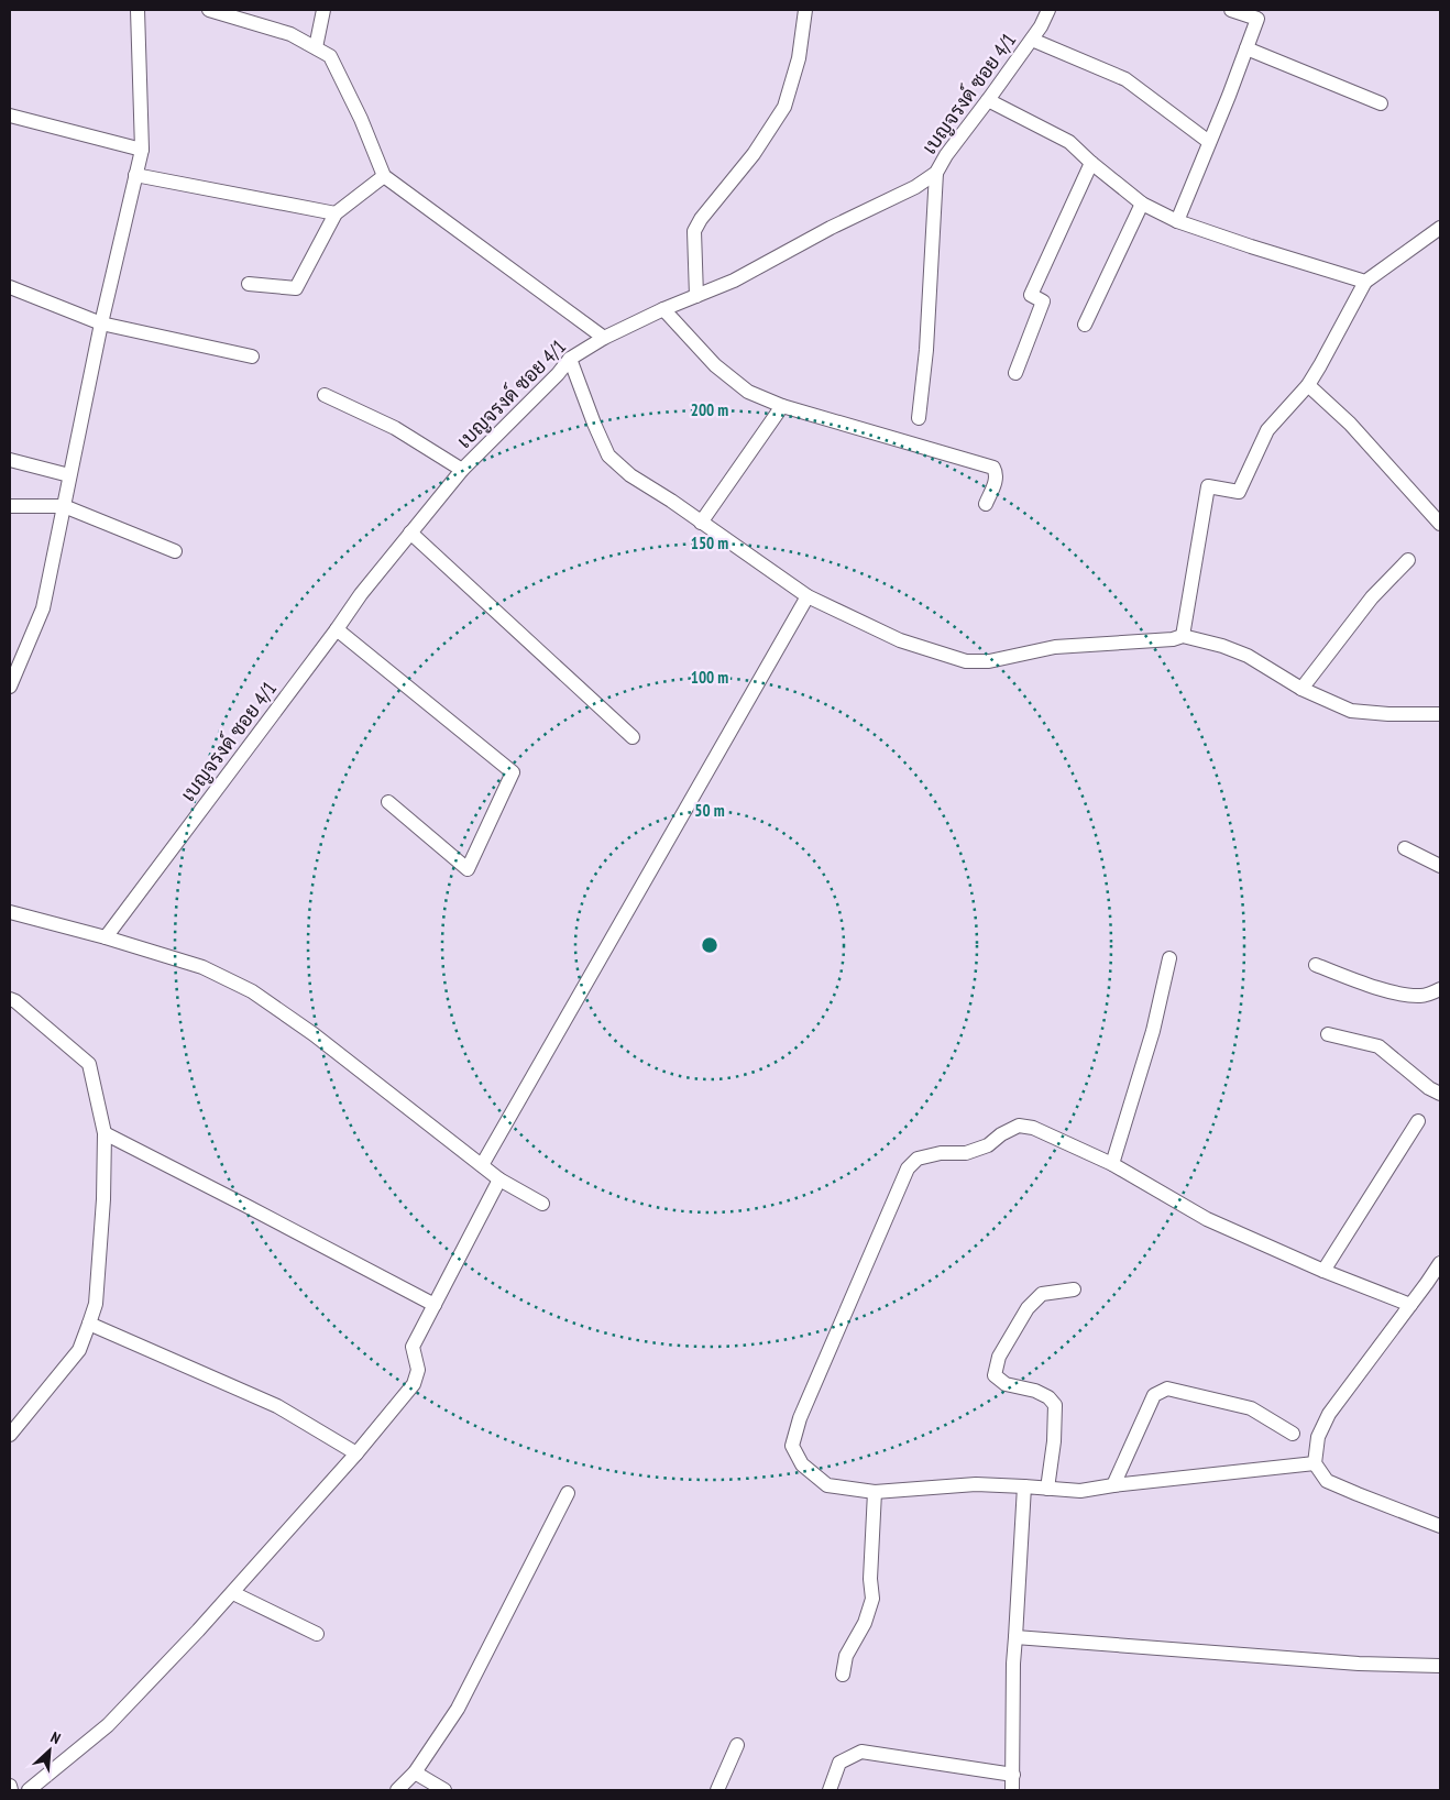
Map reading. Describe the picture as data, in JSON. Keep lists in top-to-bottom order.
{
  "streets": {
    "street": ["เบญจรงด์ ซอย 4/1"]
  },
  "north": "top right",
  "rings": [
    "200 m",
    "150 m",
    "100 m",
    "50 m"
  ]
}
